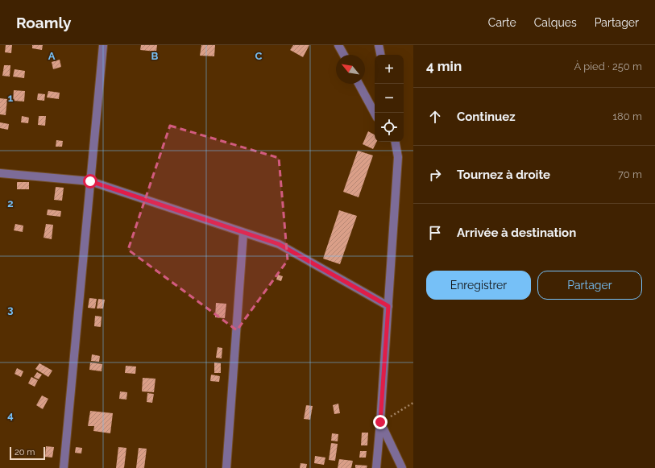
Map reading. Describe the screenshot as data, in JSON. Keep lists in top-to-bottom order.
{
  "scale_bar": "20 m",
  "north": "top left",
  "page": {
    "header": "Roamly",
    "nav": ["Carte", "Calques", "Partager"],
    "heading": ["4 min", "À pied · 250 m"],
    "map_buttons": ["+", "−"],
    "list": [
      ["Continuez", "180 m"],
      ["Tournez à droite", "70 m"],
      "Arrivée à destination"
    ],
    "buttons": ["Enregistrer", "Partager"],
    "scale": "20 m"
  },
  "grid": {
    "columns": ["A", "B", "C"],
    "rows": [
      "1",
      "2",
      "3",
      "4"
    ]
  }
}
